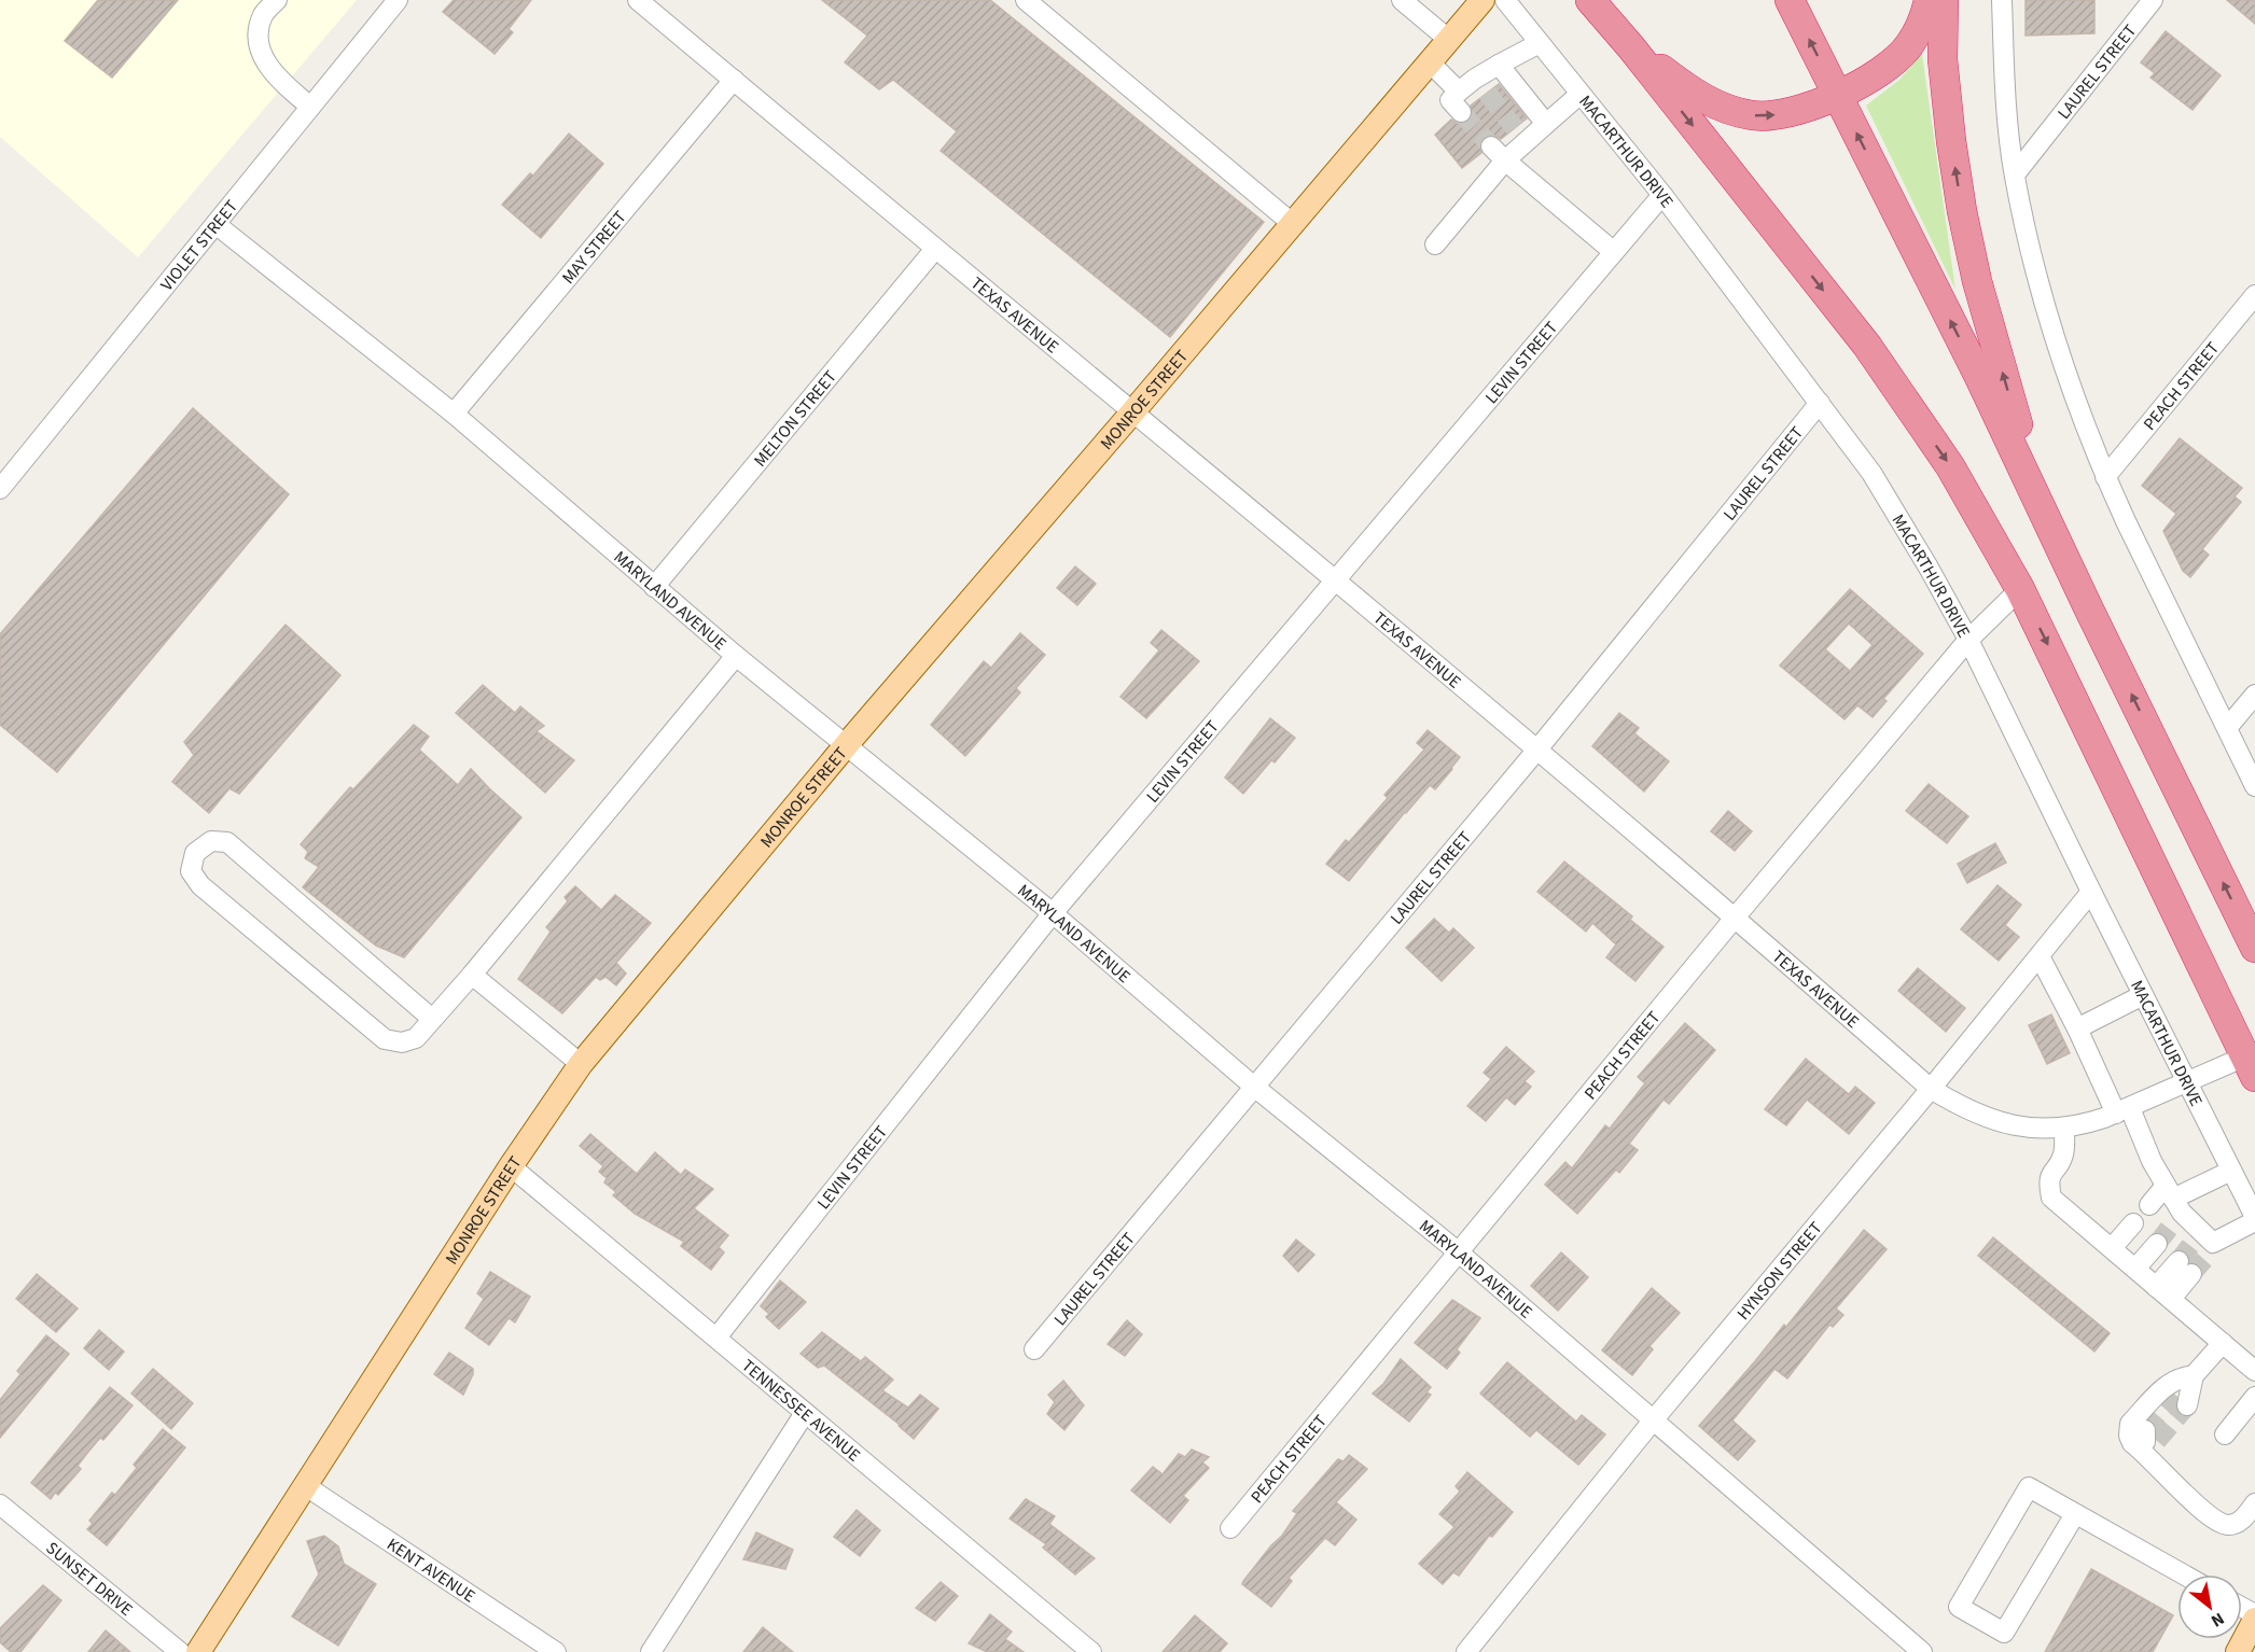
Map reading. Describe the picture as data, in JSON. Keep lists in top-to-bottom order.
{
  "streets": {
    "main road": ["MONROE STREET"],
    "street": [
      "LAUREL STREET",
      "MACARTHUR DRIVE",
      "VIOLET STREET",
      "MAY STREET",
      "TEXAS AVENUE",
      "LEVIN STREET",
      "PEACH STREET",
      "MELTON STREET",
      "MARYLAND AVENUE",
      "HYNSON STREET",
      "TENNESSEE AVENUE",
      "KENT AVENUE",
      "SUNSET DRIVE"
    ]
  },
  "crossings": [
    ["LAUREL STREET", "MACARTHUR DRIVE"],
    ["LAUREL STREET", "TEXAS AVENUE"],
    ["LAUREL STREET", "MARYLAND AVENUE"],
    ["MACARTHUR DRIVE", "TEXAS AVENUE"],
    ["MACARTHUR DRIVE", "LEVIN STREET"],
    ["MACARTHUR DRIVE", "PEACH STREET"],
    ["MACARTHUR DRIVE", "HYNSON STREET"],
    ["VIOLET STREET", "MARYLAND AVENUE"],
    ["MAY STREET", "TEXAS AVENUE"],
    ["MAY STREET", "MARYLAND AVENUE"],
    ["TEXAS AVENUE", "LEVIN STREET"],
    ["TEXAS AVENUE", "PEACH STREET"],
    ["TEXAS AVENUE", "MONROE STREET"],
    ["TEXAS AVENUE", "MELTON STREET"],
    ["TEXAS AVENUE", "HYNSON STREET"],
    ["LEVIN STREET", "MARYLAND AVENUE"],
    ["LEVIN STREET", "TENNESSEE AVENUE"],
    ["PEACH STREET", "MARYLAND AVENUE"],
    ["MONROE STREET", "MARYLAND AVENUE"],
    ["MONROE STREET", "TENNESSEE AVENUE"],
    ["MONROE STREET", "KENT AVENUE"],
    ["MELTON STREET", "MARYLAND AVENUE"],
    ["MARYLAND AVENUE", "HYNSON STREET"]
  ],
  "north": "bottom right"
}
